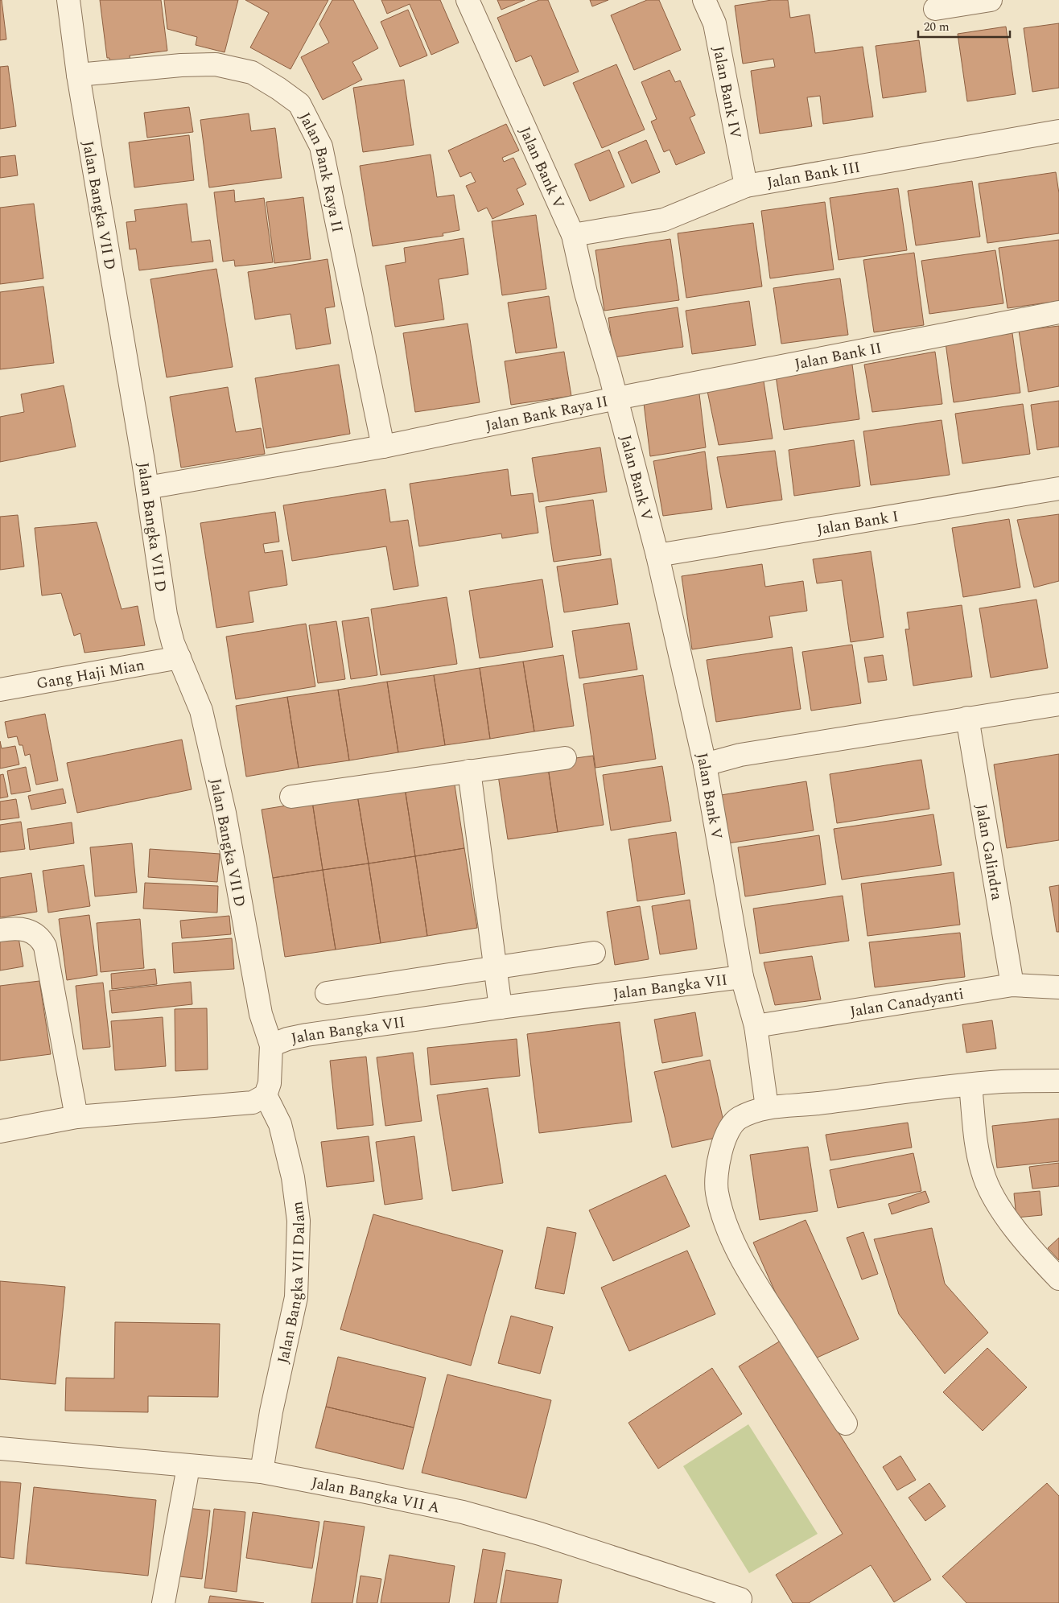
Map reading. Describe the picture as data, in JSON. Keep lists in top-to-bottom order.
{
  "streets": {
    "street": [
      "Jalan Bank IV",
      "Jalan Bank V",
      "Jalan Bank Raya II",
      "Jalan Bank III",
      "Jalan Bangka VII D",
      "Jalan Bank II",
      "Jalan Bank I",
      "Gang Haji Mian",
      "Jalan Galindra",
      "Jalan Bangka VII",
      "Jalan Canadyanti",
      "Jalan Bangka VII Dalam",
      "Jalan Bangka VII A"
    ]
  },
  "crossings": [
    ["Jalan Bank IV", "Jalan Bank III"],
    ["Jalan Bank V", "Jalan Bank Raya II"],
    ["Jalan Bank V", "Jalan Bank III"],
    ["Jalan Bank V", "Jalan Bank II"],
    ["Jalan Bank V", "Jalan Bank I"],
    ["Jalan Bank V", "Jalan Bangka VII"],
    ["Jalan Bank V", "Jalan Canadyanti"],
    ["Jalan Bank Raya II", "Jalan Bangka VII D"],
    ["Jalan Bank Raya II", "Jalan Bank II"],
    ["Jalan Bangka VII D", "Gang Haji Mian"],
    ["Jalan Bangka VII D", "Jalan Bangka VII"],
    ["Jalan Galindra", "Jalan Canadyanti"],
    ["Jalan Bangka VII", "Jalan Bangka VII Dalam"],
    ["Jalan Bangka VII Dalam", "Jalan Bangka VII A"]
  ],
  "scale_bar": "20 m"
}
